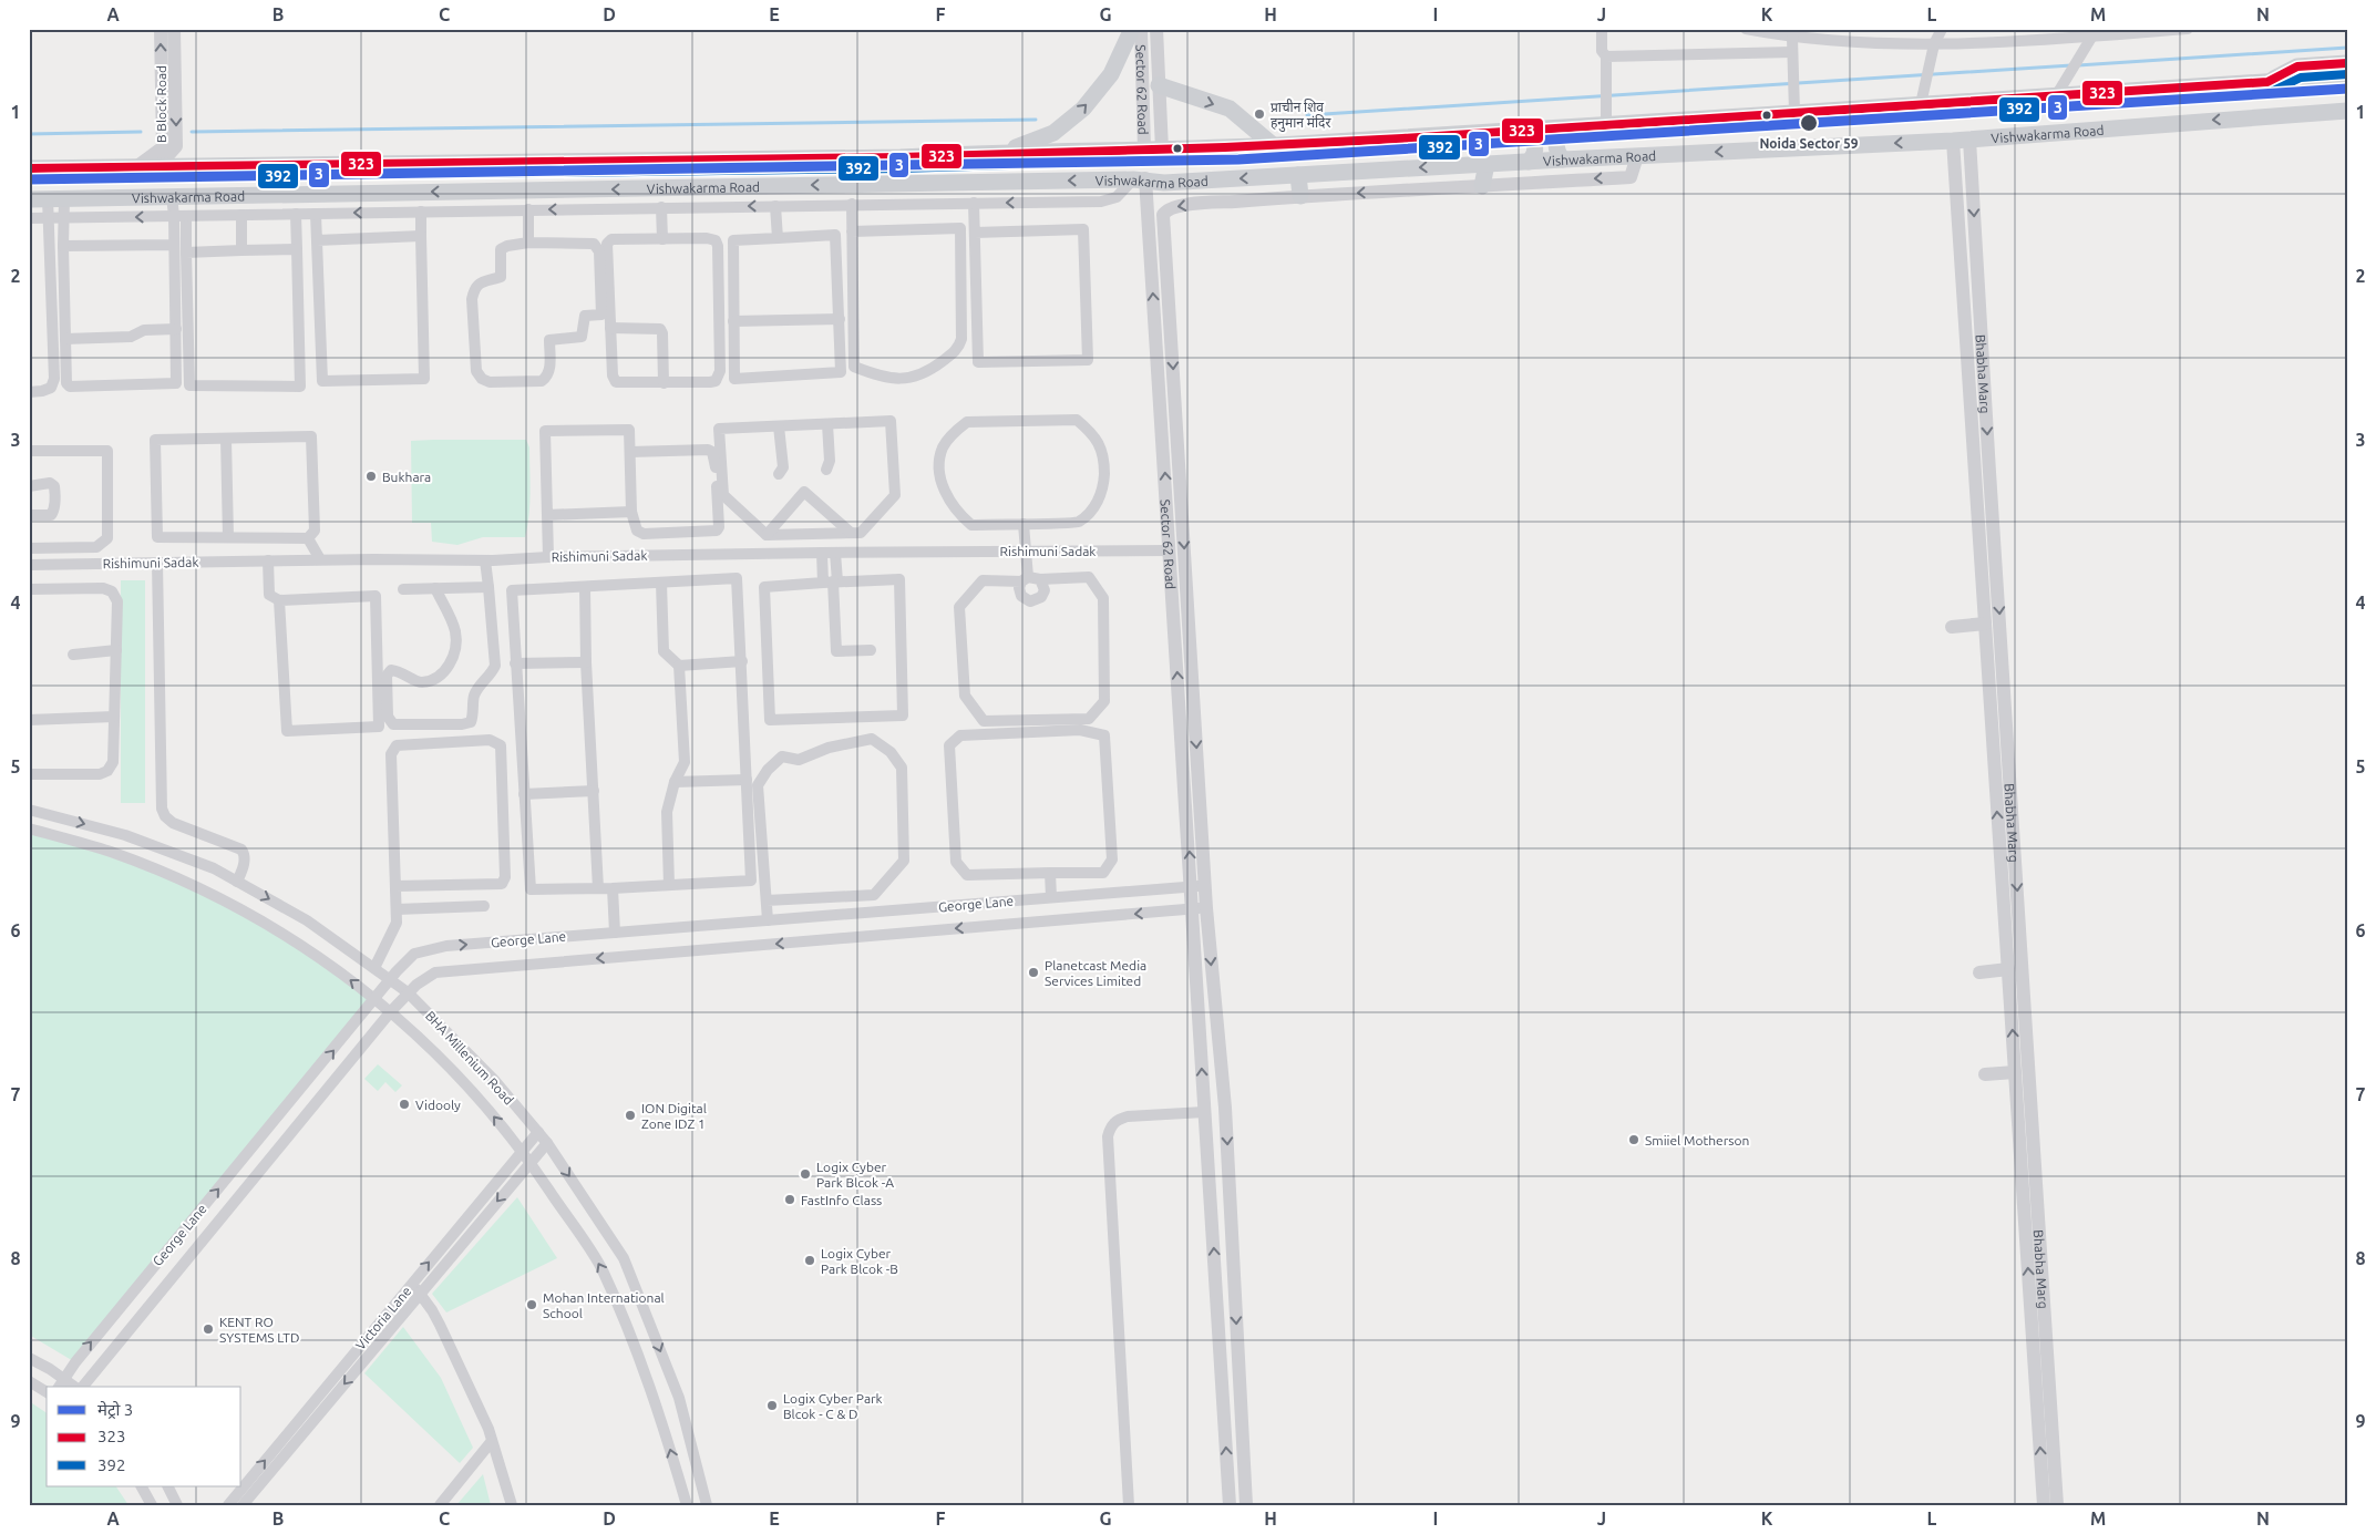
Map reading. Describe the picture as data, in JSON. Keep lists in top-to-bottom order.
{
  "streets": {
    "main road": ["Vishwakarma Road"],
    "street": [
      "Sector 62 Road",
      "B Block Road",
      "Bhabha Marg",
      "Rishimuni Sadak",
      "George Lane",
      "BHA Millenium Road",
      "Victoria Lane"
    ]
  },
  "crossings": [
    ["Sector 62 Road", "Vishwakarma Road"],
    ["Sector 62 Road", "Rishimuni Sadak"],
    ["Sector 62 Road", "George Lane"],
    ["B Block Road", "Vishwakarma Road"],
    ["Vishwakarma Road", "Bhabha Marg"],
    ["George Lane", "BHA Millenium Road"],
    ["BHA Millenium Road", "Victoria Lane"]
  ],
  "places": [
    "प्राचीन शिव हनुमान मंदिर",
    "Noida Sector 59",
    "Bukhara",
    "Planetcast Media Services Limited",
    "Vidooly",
    "ION Digital Zone IDZ 1",
    "Smiiel Motherson",
    "Logix Cyber Park Blcok -A",
    "FastInfo Class",
    "Logix Cyber Park Blcok -B",
    "Mohan International School",
    "KENT RO SYSTEMS LTD",
    "Logix Cyber Park Blcok - C & D"
  ],
  "lines": ["transit line 323", "transit line 392", "metro line 3"],
  "legend": ["मेट्रो 3", "323", "392"],
  "grid": {
    "columns": [
      "A",
      "B",
      "C",
      "D",
      "E",
      "F",
      "G",
      "H",
      "I",
      "J",
      "K",
      "L",
      "M",
      "N"
    ],
    "rows": [
      "1",
      "2",
      "3",
      "4",
      "5",
      "6",
      "7",
      "8",
      "9"
    ]
  }
}
